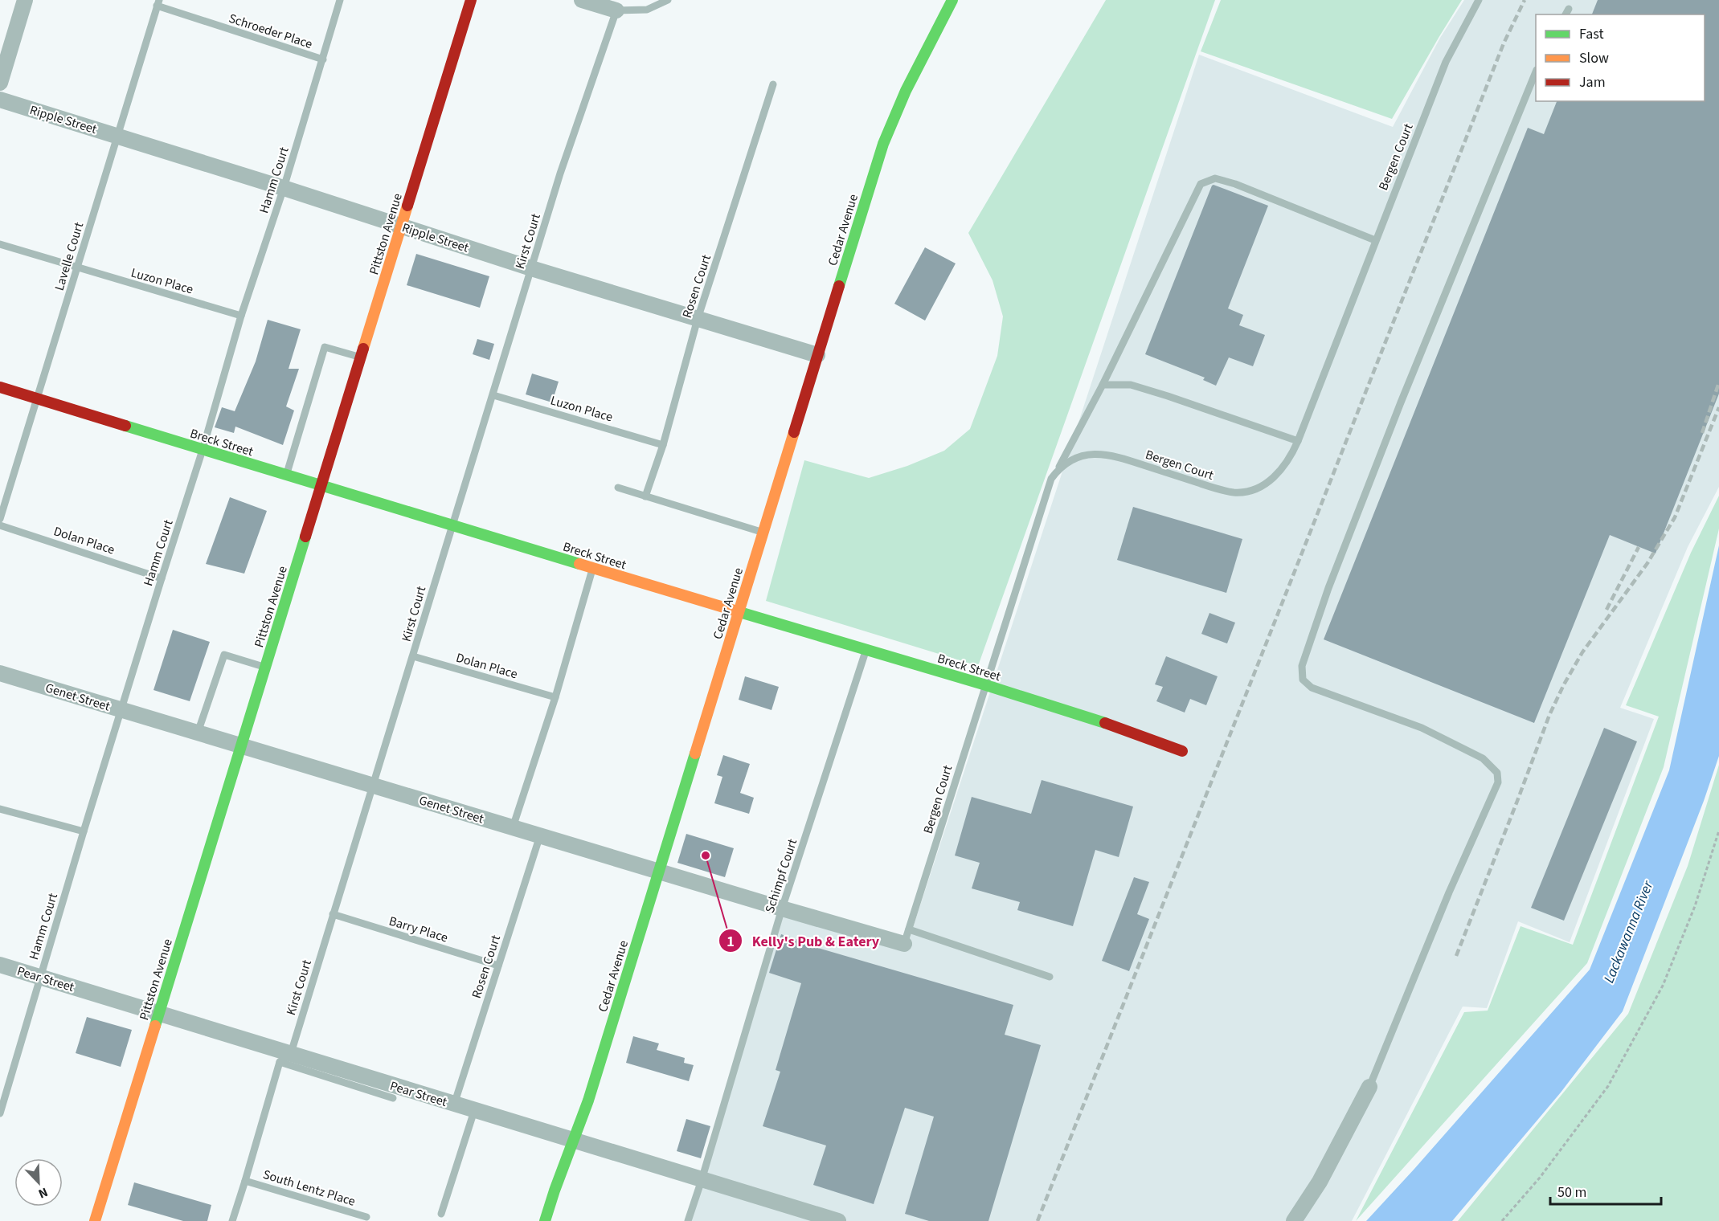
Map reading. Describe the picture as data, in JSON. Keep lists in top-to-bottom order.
{
  "streets": {
    "main road": ["Cedar Avenue", "Pittston Avenue", "Breck Street"],
    "street": ["Ripple Street", "Genet Street", "Pear Street"],
    "lane": [
      "Schroeder Place",
      "Bergen Court",
      "Hamm Court",
      "Kirst Court",
      "Lavelle Court",
      "Luzon Place",
      "Rosen Court",
      "Dolan Place",
      "Schimpf Court",
      "Barry Place",
      "South Lentz Place"
    ]
  },
  "crossings": [
    ["Schroeder Place", "Hamm Court"],
    ["Schroeder Place", "Lavelle Court"],
    ["Ripple Street", "Hamm Court"],
    ["Ripple Street", "Cedar Avenue"],
    ["Ripple Street", "Pittston Avenue"],
    ["Ripple Street", "Kirst Court"],
    ["Ripple Street", "Lavelle Court"],
    ["Ripple Street", "Rosen Court"],
    ["Bergen Court", "Breck Street"],
    ["Bergen Court", "Genet Street"],
    ["Hamm Court", "Luzon Place"],
    ["Hamm Court", "Breck Street"],
    ["Hamm Court", "Dolan Place"],
    ["Hamm Court", "Genet Street"],
    ["Hamm Court", "Pear Street"],
    ["Cedar Avenue", "Breck Street"],
    ["Cedar Avenue", "Genet Street"],
    ["Cedar Avenue", "Pear Street"],
    ["Pittston Avenue", "Breck Street"],
    ["Pittston Avenue", "Genet Street"],
    ["Pittston Avenue", "Pear Street"],
    ["Kirst Court", "Luzon Place"],
    ["Kirst Court", "Breck Street"],
    ["Kirst Court", "Dolan Place"],
    ["Kirst Court", "Genet Street"],
    ["Kirst Court", "Barry Place"],
    ["Kirst Court", "Pear Street"],
    ["Kirst Court", "South Lentz Place"],
    ["Lavelle Court", "Luzon Place"],
    ["Lavelle Court", "Breck Street"],
    ["Luzon Place", "Rosen Court"],
    ["Rosen Court", "Genet Street"],
    ["Rosen Court", "Barry Place"],
    ["Rosen Court", "Pear Street"],
    ["Breck Street", "Schimpf Court"],
    ["Genet Street", "Schimpf Court"],
    ["Schimpf Court", "Pear Street"]
  ],
  "water": ["Lackawanna River"],
  "places": ["Kelly's Pub & Eatery"],
  "legend": ["Fast", "Slow", "Jam"],
  "scale_bar": "50 m",
  "north": "bottom right"
}
